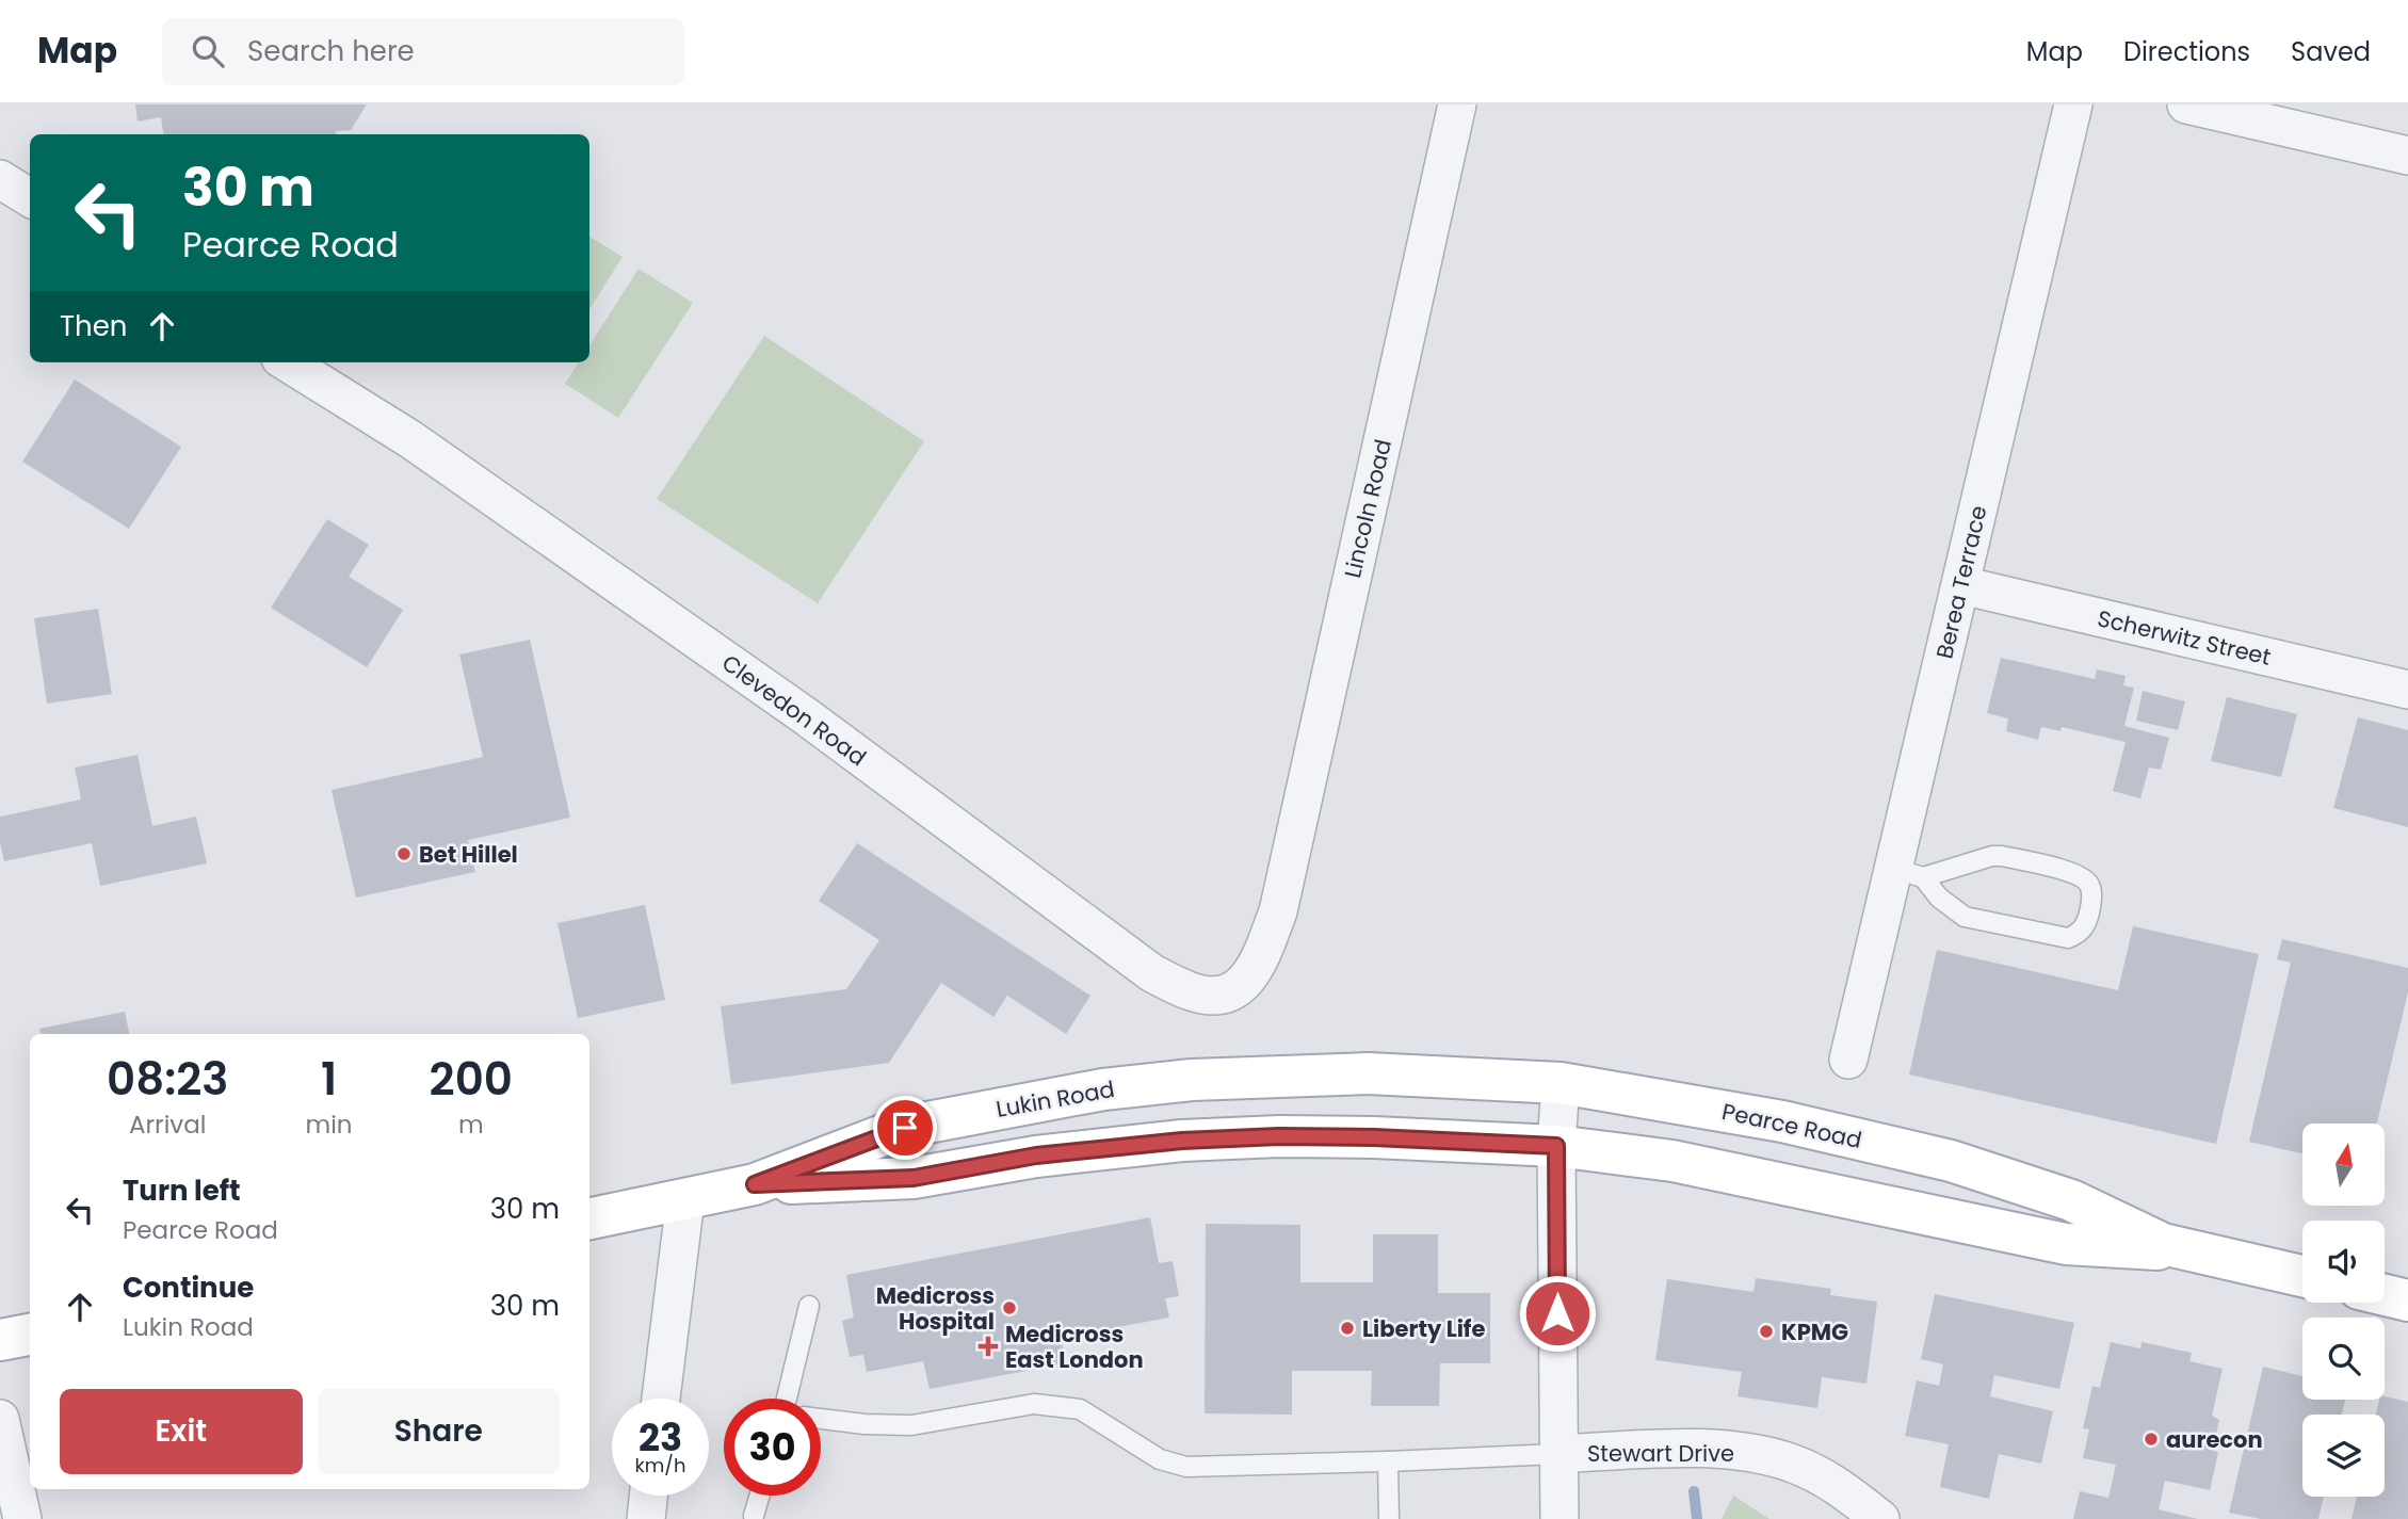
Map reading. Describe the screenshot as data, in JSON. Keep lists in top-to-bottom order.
{
  "streets": {
    "main road": ["Lukin Road", "Pearce Road"],
    "street": [
      "Lincoln Road",
      "Berea Terrace",
      "Scherwitz Street",
      "Clevedon Road",
      "Stewart Drive"
    ]
  },
  "crossings": [
    ["Lincoln Road", "Clevedon Road"],
    ["Berea Terrace", "Scherwitz Street"],
    ["Lukin Road", "Pearce Road"]
  ],
  "places": {
    "other": [
      "Bet Hillel",
      "Medicross Hospital",
      "Liberty Life",
      "KPMG",
      "aurecon"
    ],
    "health": ["Medicross East London"]
  },
  "north": "top",
  "page": {
    "header": "Map",
    "search": "Search here",
    "nav": ["Map", "Directions", "Saved"],
    "turn": ["30 m", "Pearce Road"],
    "then": "Then",
    "eta": [
      "08:23",
      "Arrival",
      "1",
      "min",
      "200",
      "m"
    ],
    "list": [
      {
        "name": "Turn left",
        "note": "Pearce Road",
        "value": "30 m"
      },
      {
        "name": "Continue",
        "note": "Lukin Road",
        "value": "30 m"
      }
    ],
    "buttons": ["Exit", "Share"],
    "speed": "23 km/h",
    "limit": "30"
  }
}
